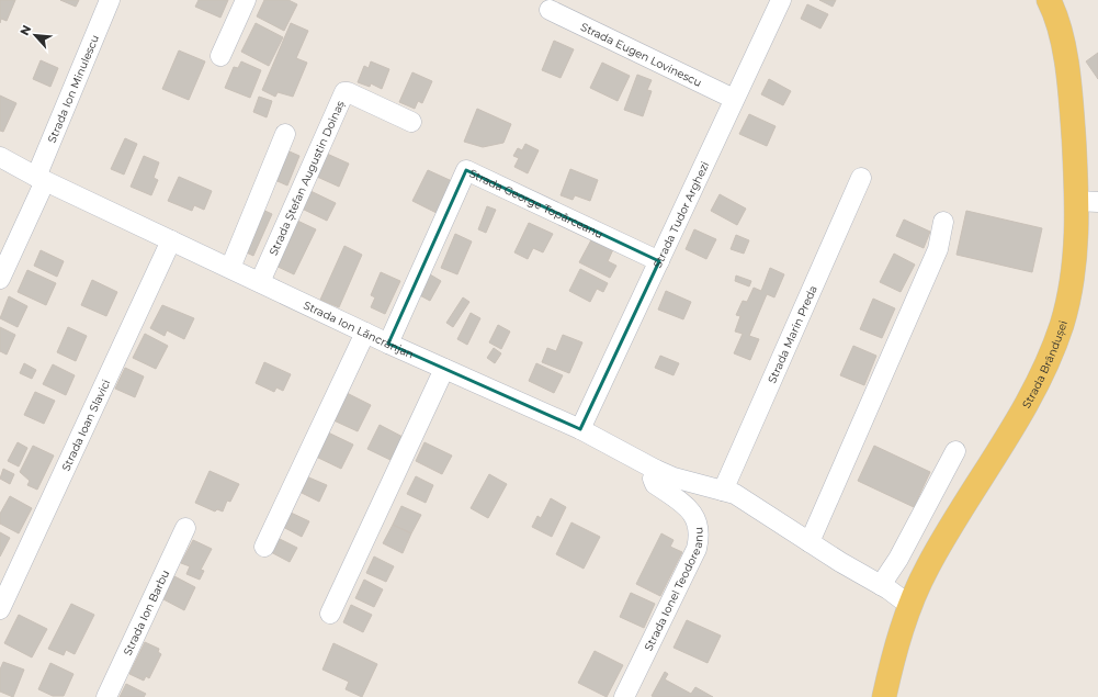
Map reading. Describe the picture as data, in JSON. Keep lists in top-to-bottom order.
{
  "streets": {
    "main road": ["Strada Brândușei"],
    "street": [
      "Strada Eugen Lovinescu",
      "Strada Ion Minulescu",
      "Strada Ștefan Augustin Doinaș",
      "Strada George Topârceanu",
      "Strada Tudor Arghezi",
      "Strada Ion Lăncrănjan",
      "Strada Marin Preda",
      "Strada Ioan Slavici",
      "Strada Ionel Teodoreanu",
      "Strada Ion Barbu"
    ]
  },
  "crossings": [
    ["Strada Eugen Lovinescu", "Strada Tudor Arghezi"],
    ["Strada Ion Minulescu", "Strada Ion Lăncrănjan"],
    ["Strada Ștefan Augustin Doinaș", "Strada Ion Lăncrănjan"],
    ["Strada George Topârceanu", "Strada Tudor Arghezi"],
    ["Strada George Topârceanu", "Strada Ion Lăncrănjan"],
    ["Strada Tudor Arghezi", "Strada Ion Lăncrănjan"],
    ["Strada Ion Lăncrănjan", "Strada Marin Preda"],
    ["Strada Ion Lăncrănjan", "Strada Brândușei"],
    ["Strada Ion Lăncrănjan", "Strada Ioan Slavici"],
    ["Strada Ion Lăncrănjan", "Strada Ionel Teodoreanu"]
  ],
  "north": "top left"
}
